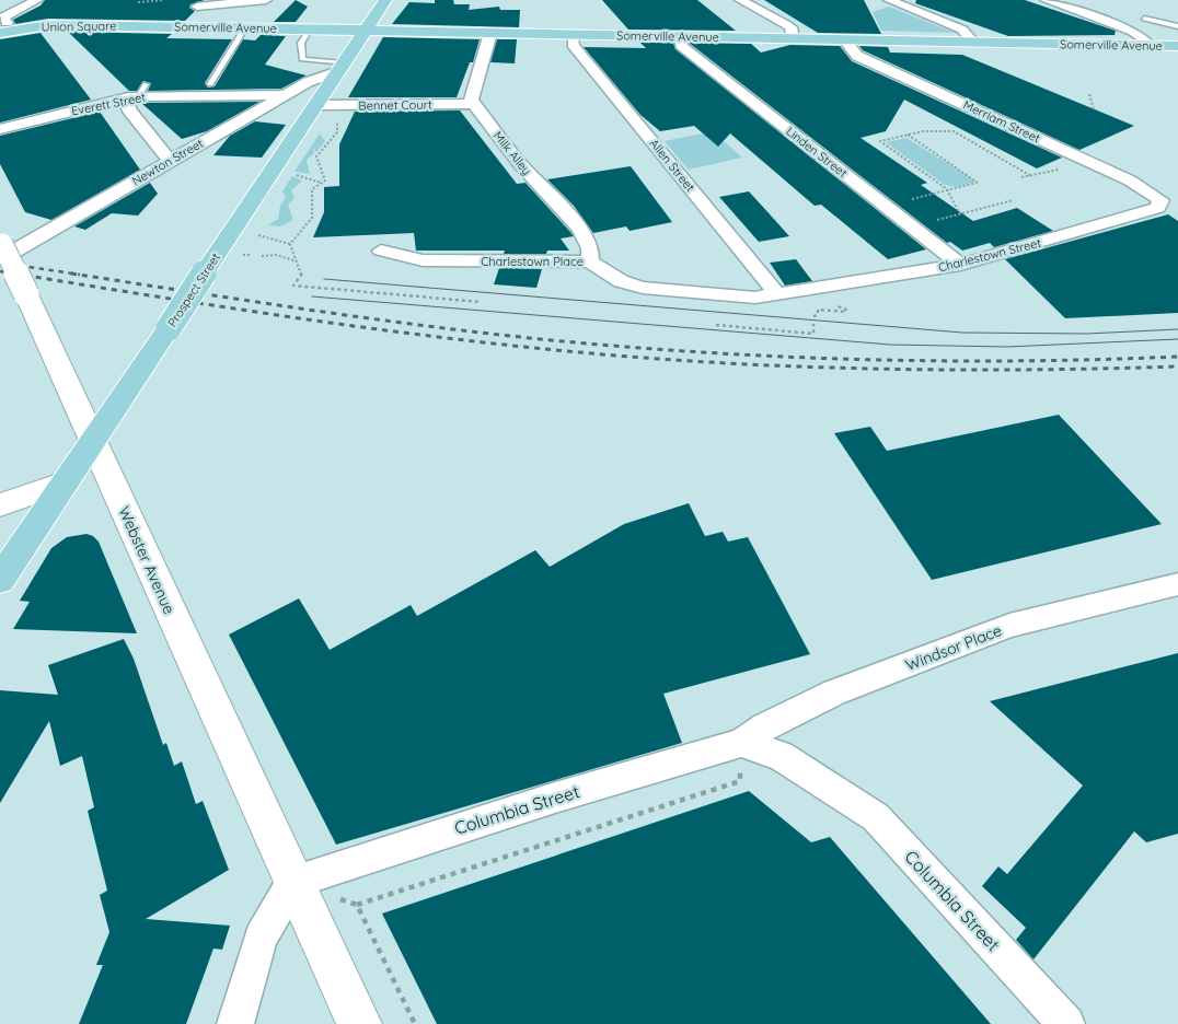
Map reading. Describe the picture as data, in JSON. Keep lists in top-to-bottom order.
{
  "streets": {
    "main road": [
      "Union Square",
      "Somerville Avenue",
      "Prospect Street",
      "Webster Avenue"
    ],
    "street": [
      "Everett Street",
      "Bennet Court",
      "Merriam Street",
      "Linden Street",
      "Milk Alley",
      "Newton Street",
      "Allen Street",
      "Charlestown Street",
      "Charlestown Place",
      "Windsor Place",
      "Columbia Street"
    ]
  },
  "crossings": [
    ["Union Square", "Somerville Avenue"],
    ["Somerville Avenue", "Merriam Street"],
    ["Somerville Avenue", "Linden Street"],
    ["Somerville Avenue", "Allen Street"],
    ["Somerville Avenue", "Prospect Street"],
    ["Everett Street", "Newton Street"],
    ["Bennet Court", "Milk Alley"],
    ["Bennet Court", "Prospect Street"],
    ["Merriam Street", "Charlestown Street"],
    ["Linden Street", "Charlestown Street"],
    ["Milk Alley", "Charlestown Place"],
    ["Newton Street", "Prospect Street"],
    ["Newton Street", "Webster Avenue"],
    ["Allen Street", "Charlestown Street"],
    ["Allen Street", "Charlestown Place"],
    ["Charlestown Street", "Charlestown Place"],
    ["Prospect Street", "Webster Avenue"],
    ["Webster Avenue", "Columbia Street"],
    ["Windsor Place", "Columbia Street"]
  ]
}
